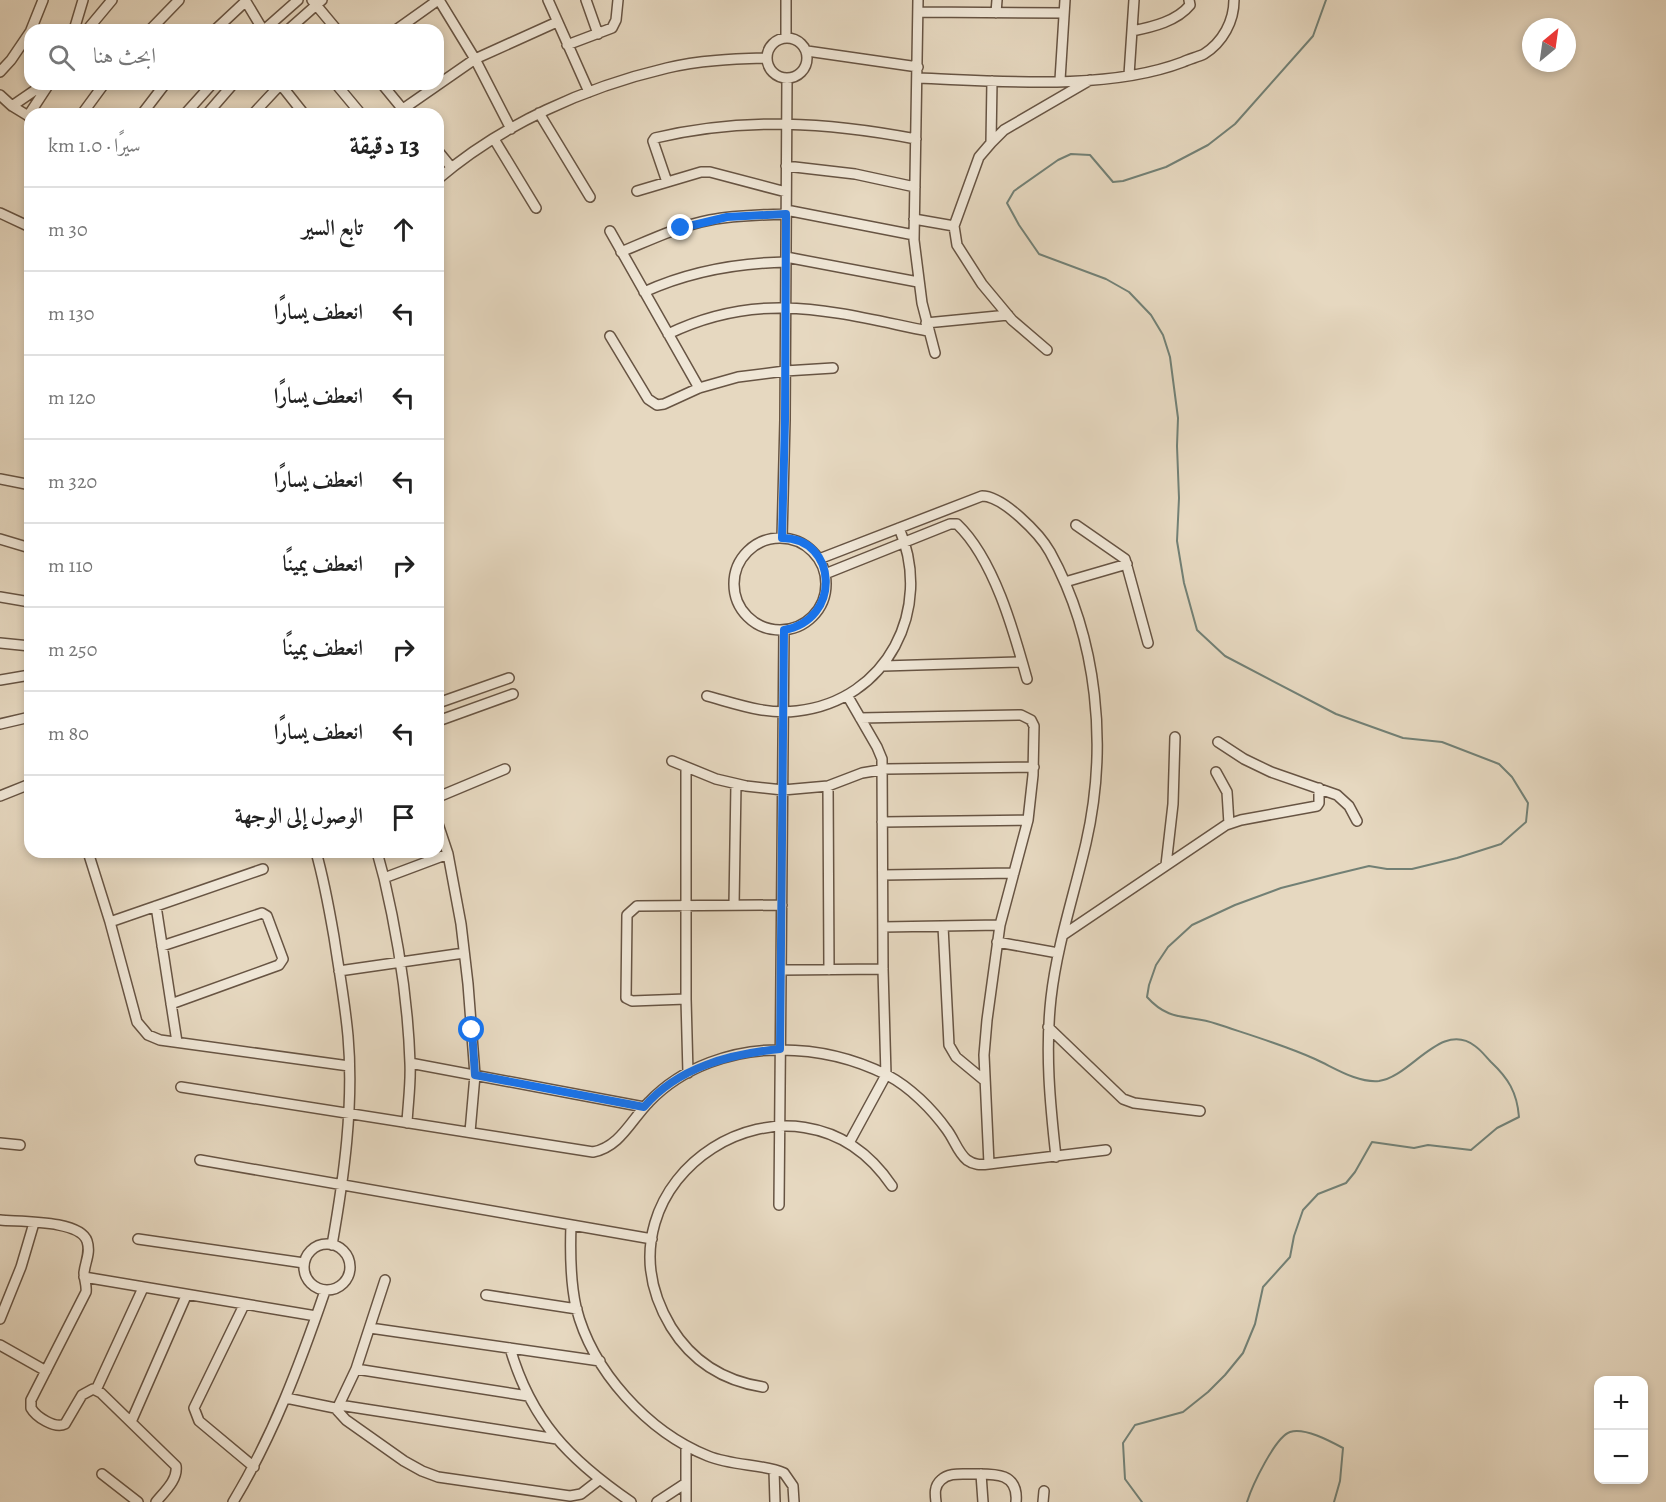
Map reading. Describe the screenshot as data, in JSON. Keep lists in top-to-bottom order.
{
  "north": "top right",
  "page": {
    "search": "ابحث هنا",
    "heading": ["13 دقيقة", "سيرًا · 1.0 km"],
    "list": [
      ["تابع السير", "30 m"],
      ["انعطف يسارًا", "130 m"],
      ["انعطف يسارًا", "120 m"],
      ["انعطف يسارًا", "320 m"],
      ["انعطف يمينًا", "110 m"],
      ["انعطف يمينًا", "250 m"],
      ["انعطف يسارًا", "80 m"],
      "الوصول إلى الوجهة"
    ],
    "map_buttons": ["+", "−"]
  }
}
